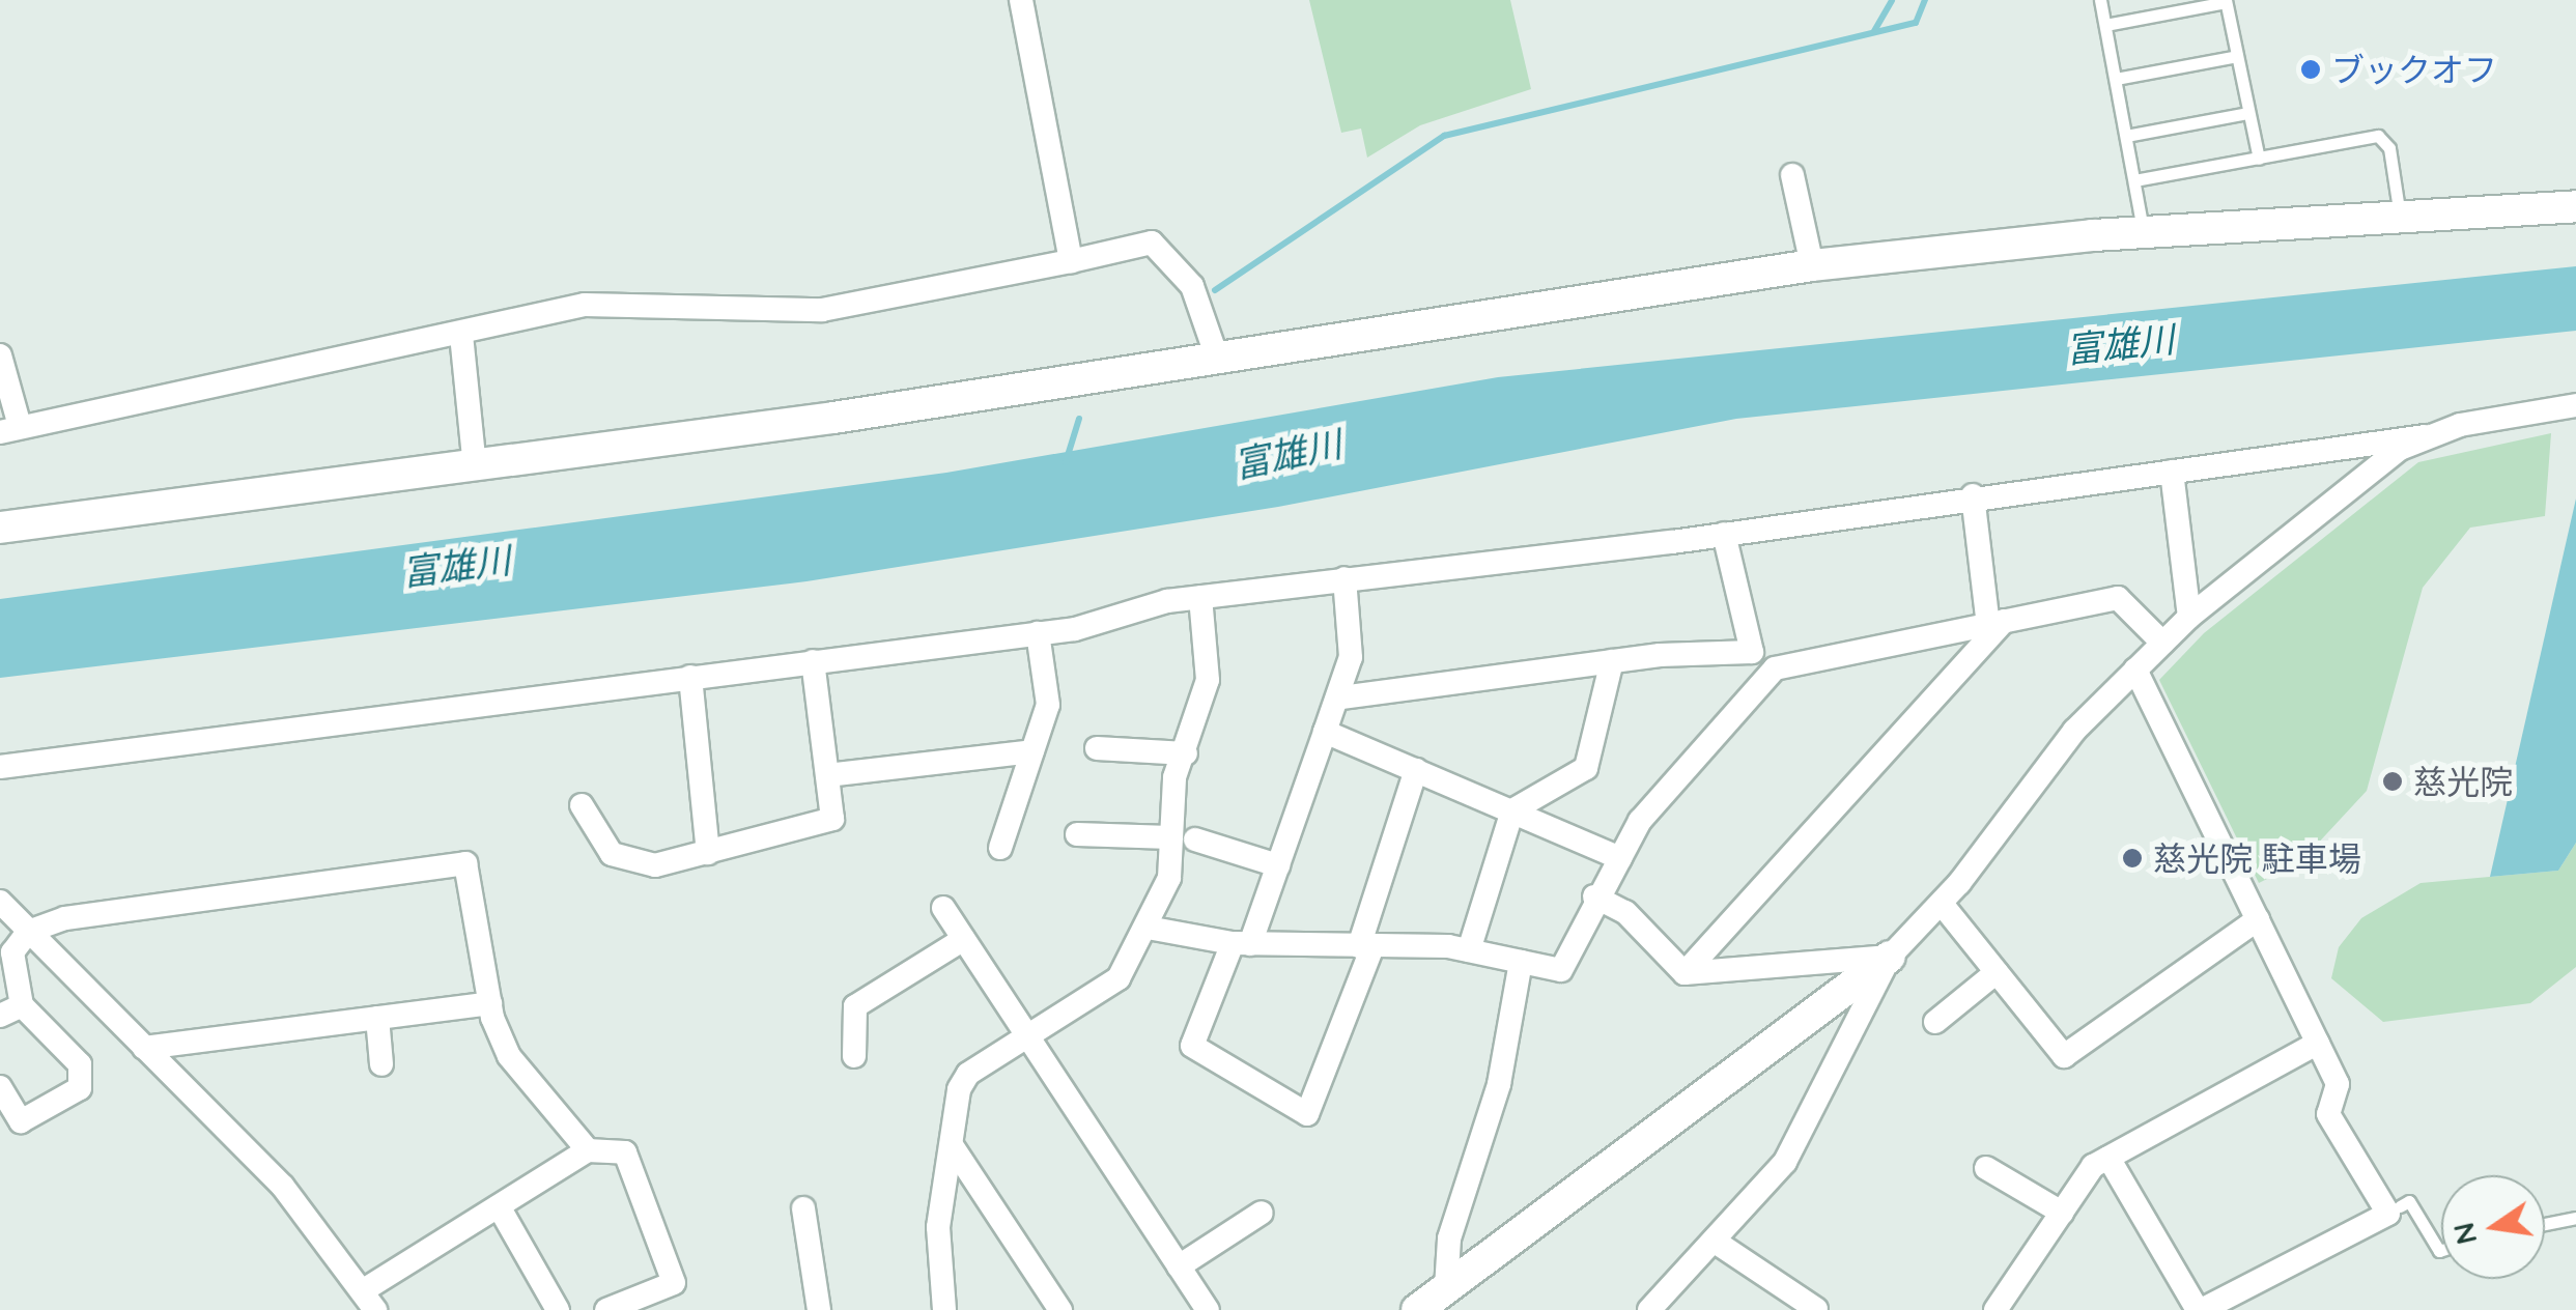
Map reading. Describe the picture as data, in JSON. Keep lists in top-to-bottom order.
{
  "water": ["富雄川"],
  "places": ["ブックオフ", "慈光院", "慈光院 駐車場"],
  "north": "left"
}
